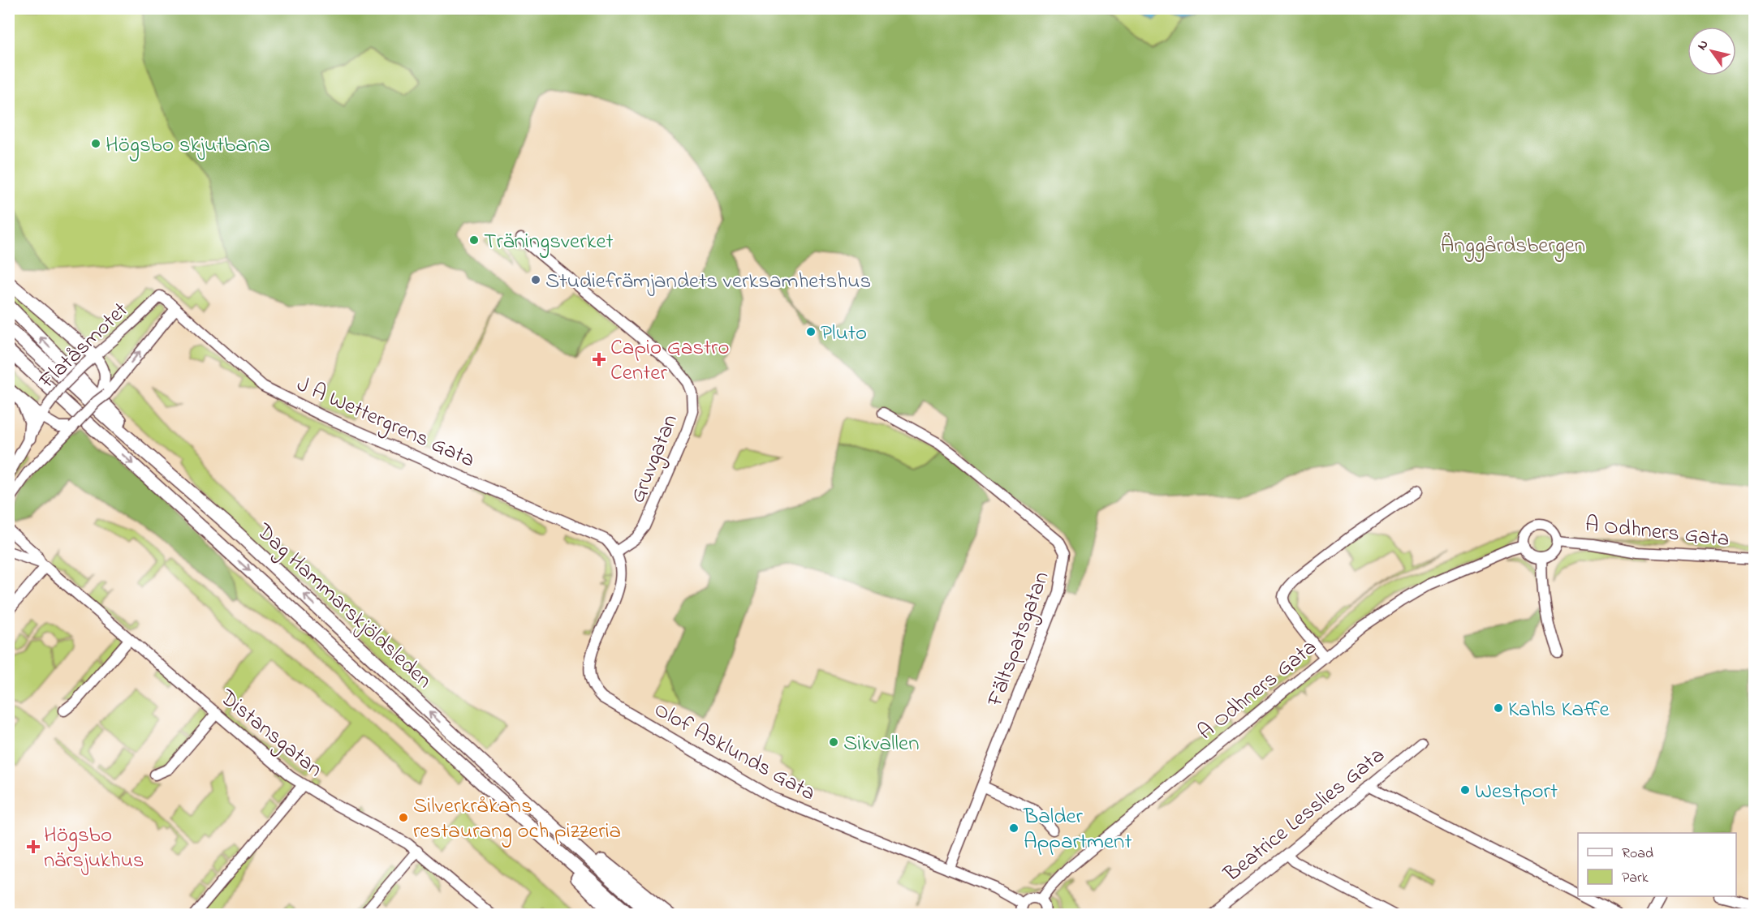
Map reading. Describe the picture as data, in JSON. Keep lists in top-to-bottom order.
{
  "streets": {
    "main road": ["Dag Hammarskjöldsleden"],
    "street": [
      "Flatåsmotet",
      "J A Wettergrens Gata",
      "Gruvgatan",
      "A Odhners Gata",
      "Fältspatsgatan",
      "Distansgatan",
      "Olof Asklunds Gata",
      "Beatrice Lesslies Gata"
    ]
  },
  "crossings": [
    ["Flatåsmotet", "J A Wettergrens Gata"],
    ["J A Wettergrens Gata", "Gruvgatan"],
    ["J A Wettergrens Gata", "Olof Asklunds Gata"],
    ["Gruvgatan", "Olof Asklunds Gata"],
    ["Fältspatsgatan", "Olof Asklunds Gata"]
  ],
  "parks": ["Änggårdsbergen"],
  "places": {
    "other": [
      "Högsbo skjutbana",
      "Träningsverket",
      "Studiefrämjandets verksamhetshus",
      "Pluto",
      "Kahls Kaffe",
      "Sikvallen",
      "Westport",
      "Silverkråkans restaurang och pizzeria",
      "Balder Appartment"
    ],
    "health": ["Capio Gastro Center", "Högsbo närsjukhus"]
  },
  "legend": ["Road", "Park"],
  "north": "top left"
}
